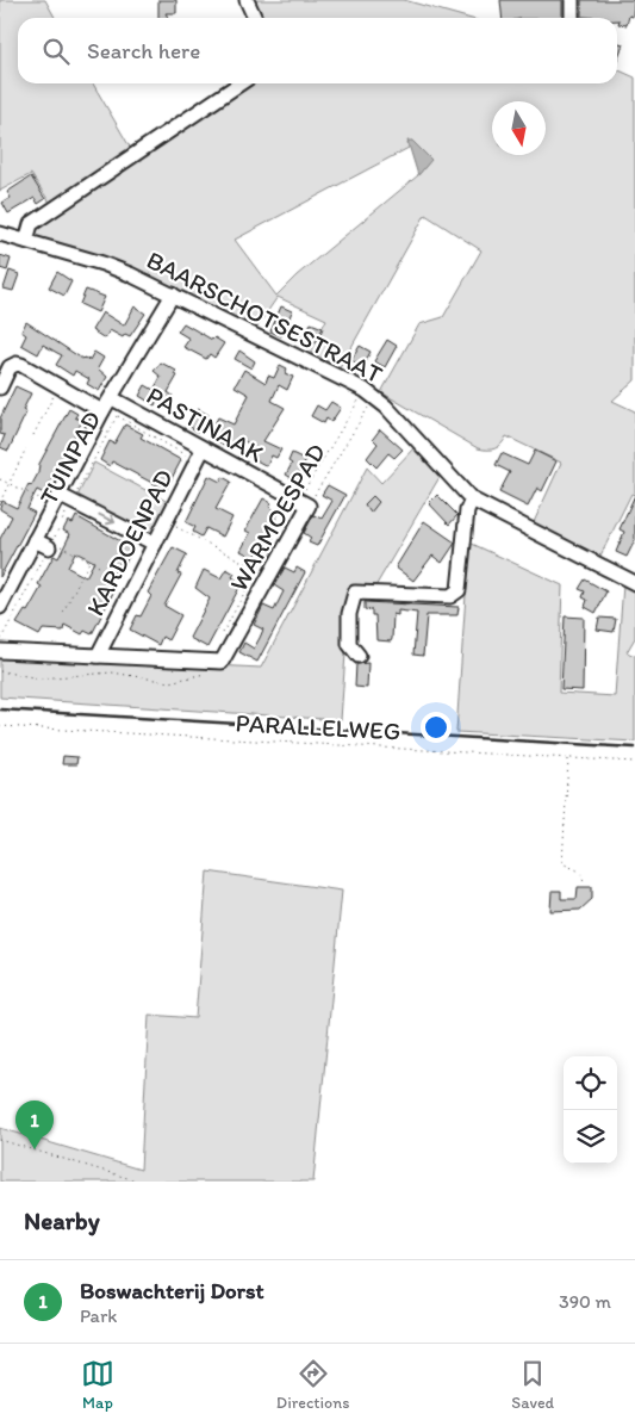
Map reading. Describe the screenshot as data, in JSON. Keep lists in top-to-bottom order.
{
  "streets": {
    "street": [
      "BAARSCHOTSESTRAAT",
      "PASTINAAK",
      "TUINPAD",
      "WARMOESPAD",
      "KARDOENPAD"
    ],
    "path": ["PARALLELWEG"]
  },
  "crossings": [
    ["BAARSCHOTSESTRAAT", "TUINPAD"],
    ["BAARSCHOTSESTRAAT", "WARMOESPAD"],
    ["PASTINAAK", "TUINPAD"],
    ["PASTINAAK", "WARMOESPAD"],
    ["PASTINAAK", "KARDOENPAD"]
  ],
  "north": "bottom",
  "page": {
    "search": "Search here",
    "pins": "1",
    "heading": "Nearby",
    "list": [
      {
        "mark": "1",
        "name": "Boswachterij Dorst",
        "note": "Park",
        "value": "390 m"
      }
    ],
    "nav": ["Map", "Directions", "Saved"]
  }
}
